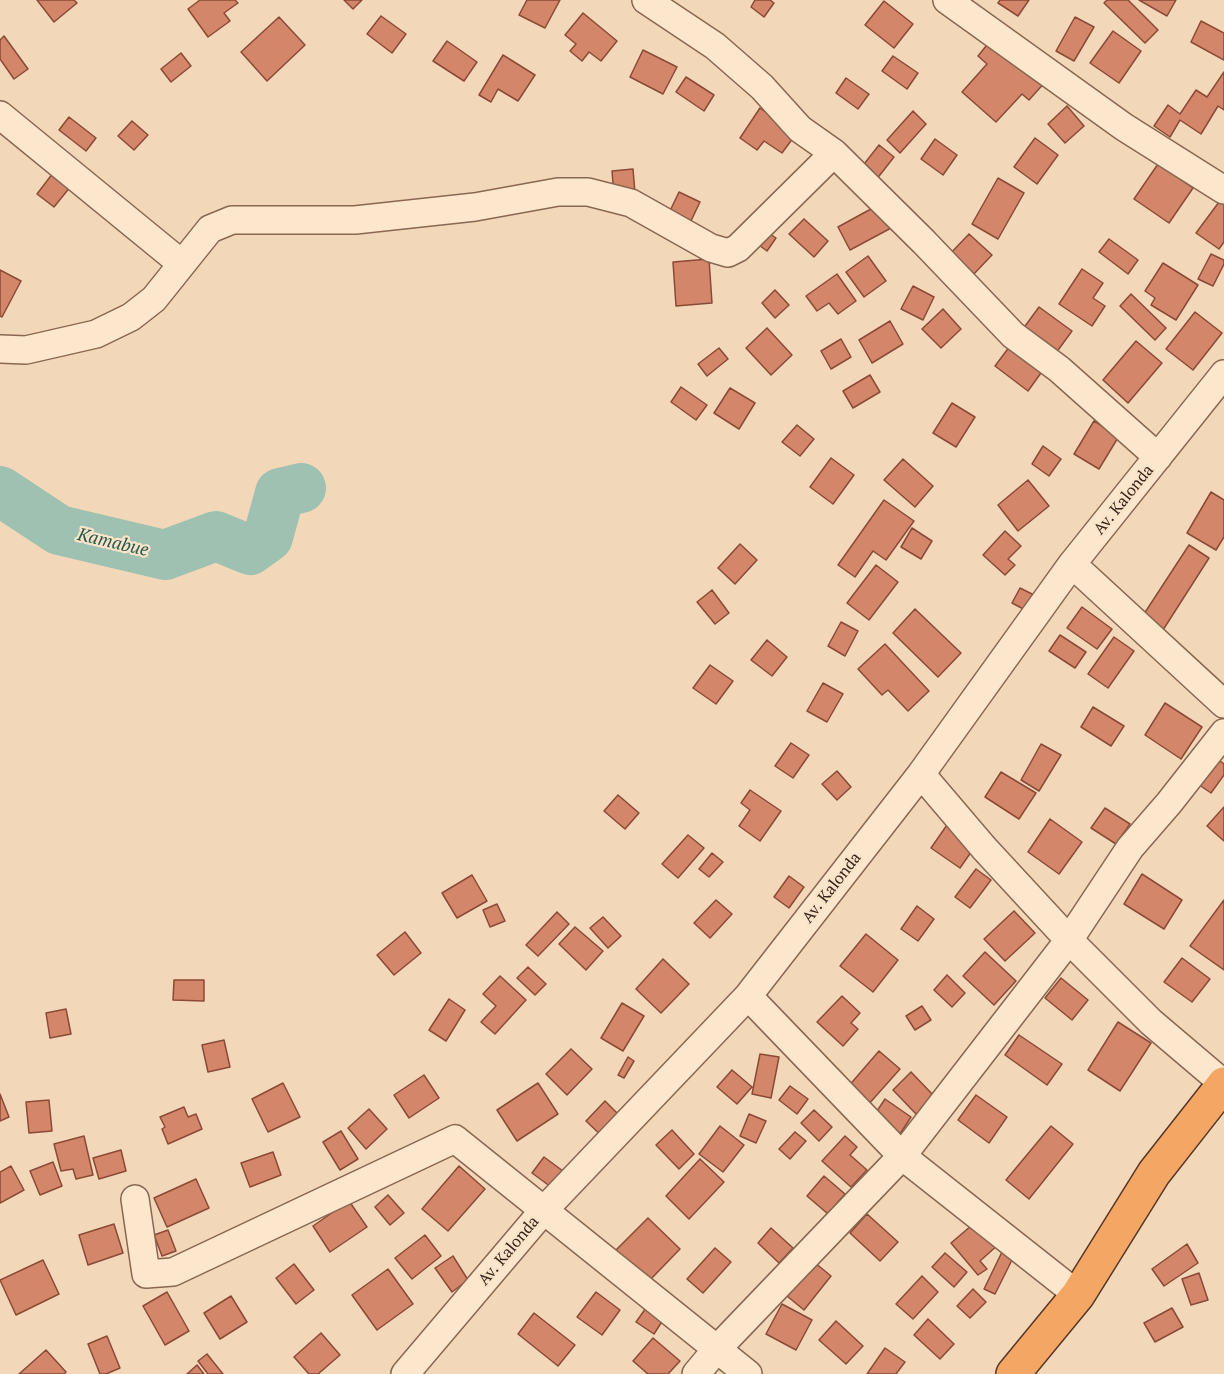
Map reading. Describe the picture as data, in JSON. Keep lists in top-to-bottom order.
{
  "streets": {
    "street": ["Av. Kalonda"]
  },
  "water": ["Kamabue"]
}
